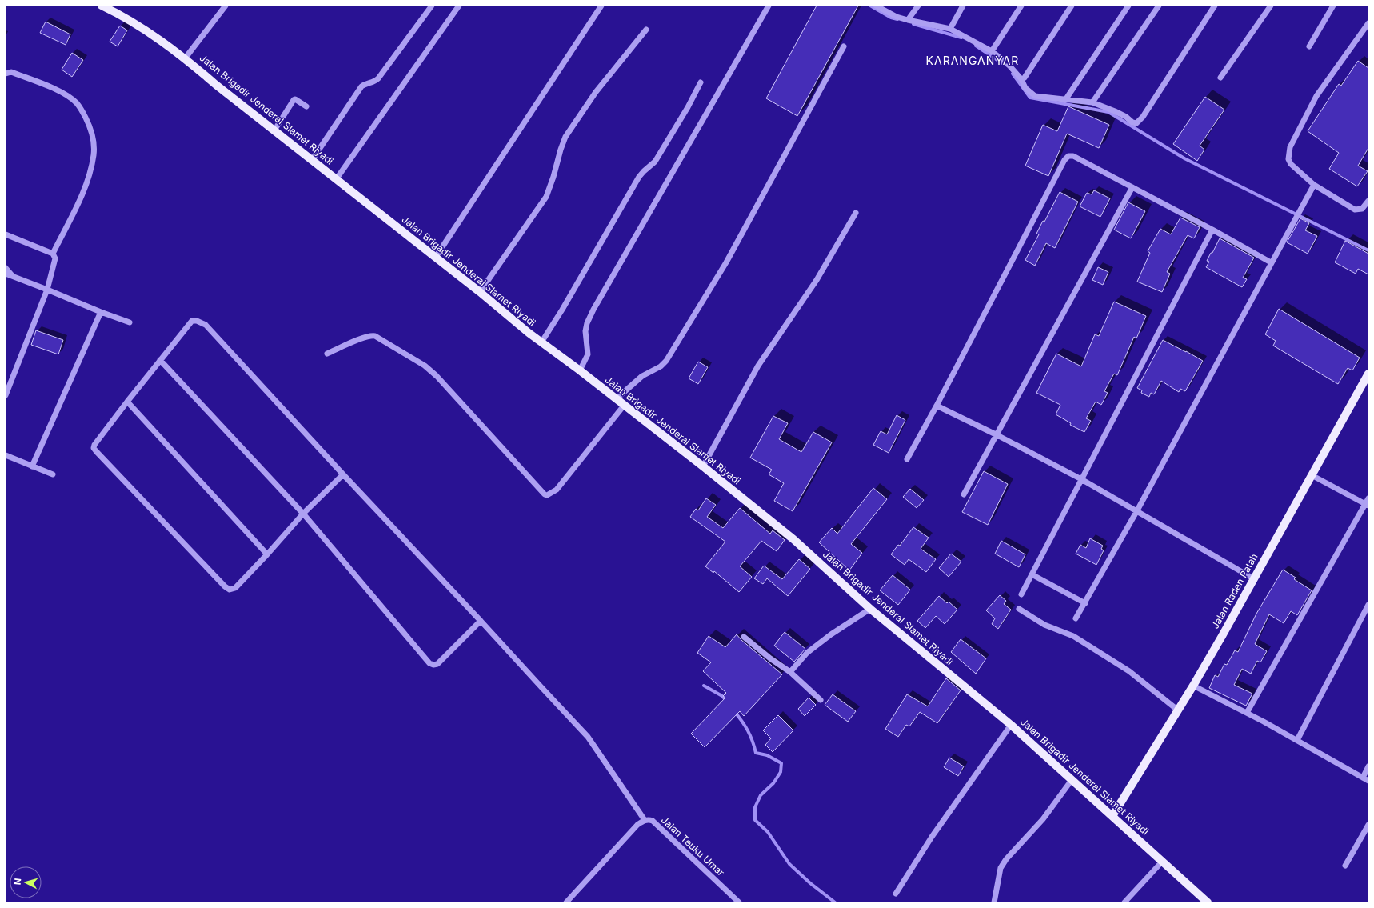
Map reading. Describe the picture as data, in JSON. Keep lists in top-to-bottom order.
{
  "streets": {
    "main road": ["Jalan Brigadir Jenderal Slamet Riyadi", "Jalan Raden Patah"],
    "street": ["Jalan Teuku Umar"]
  },
  "crossings": [
    ["Jalan Brigadir Jenderal Slamet Riyadi", "Jalan Raden Patah"]
  ],
  "districts": ["KARANGANYAR"],
  "north": "left"
}
